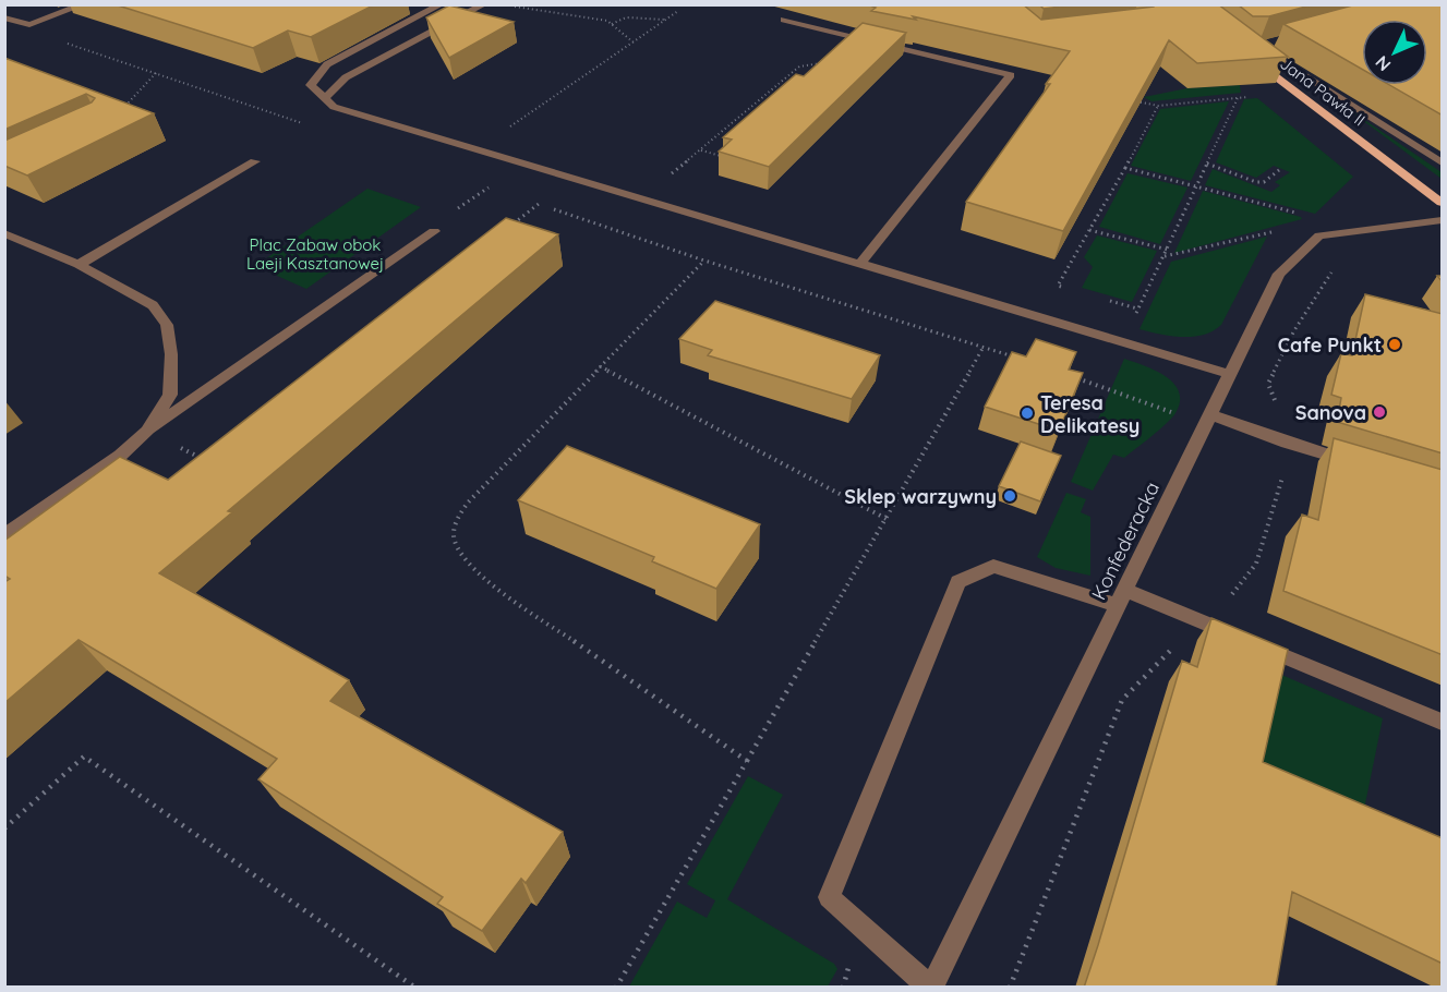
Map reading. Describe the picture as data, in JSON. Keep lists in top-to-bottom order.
{
  "streets": {
    "main road": ["Jana Pawła II"],
    "street": ["Konfederacka"]
  },
  "parks": ["Plac Zabaw obok Laeji Kasztanowej"],
  "places": [
    "Cafe Punkt",
    "Sanova",
    "Teresa Delikatesy",
    "Sklep warzywny"
  ],
  "north": "bottom left"
}
